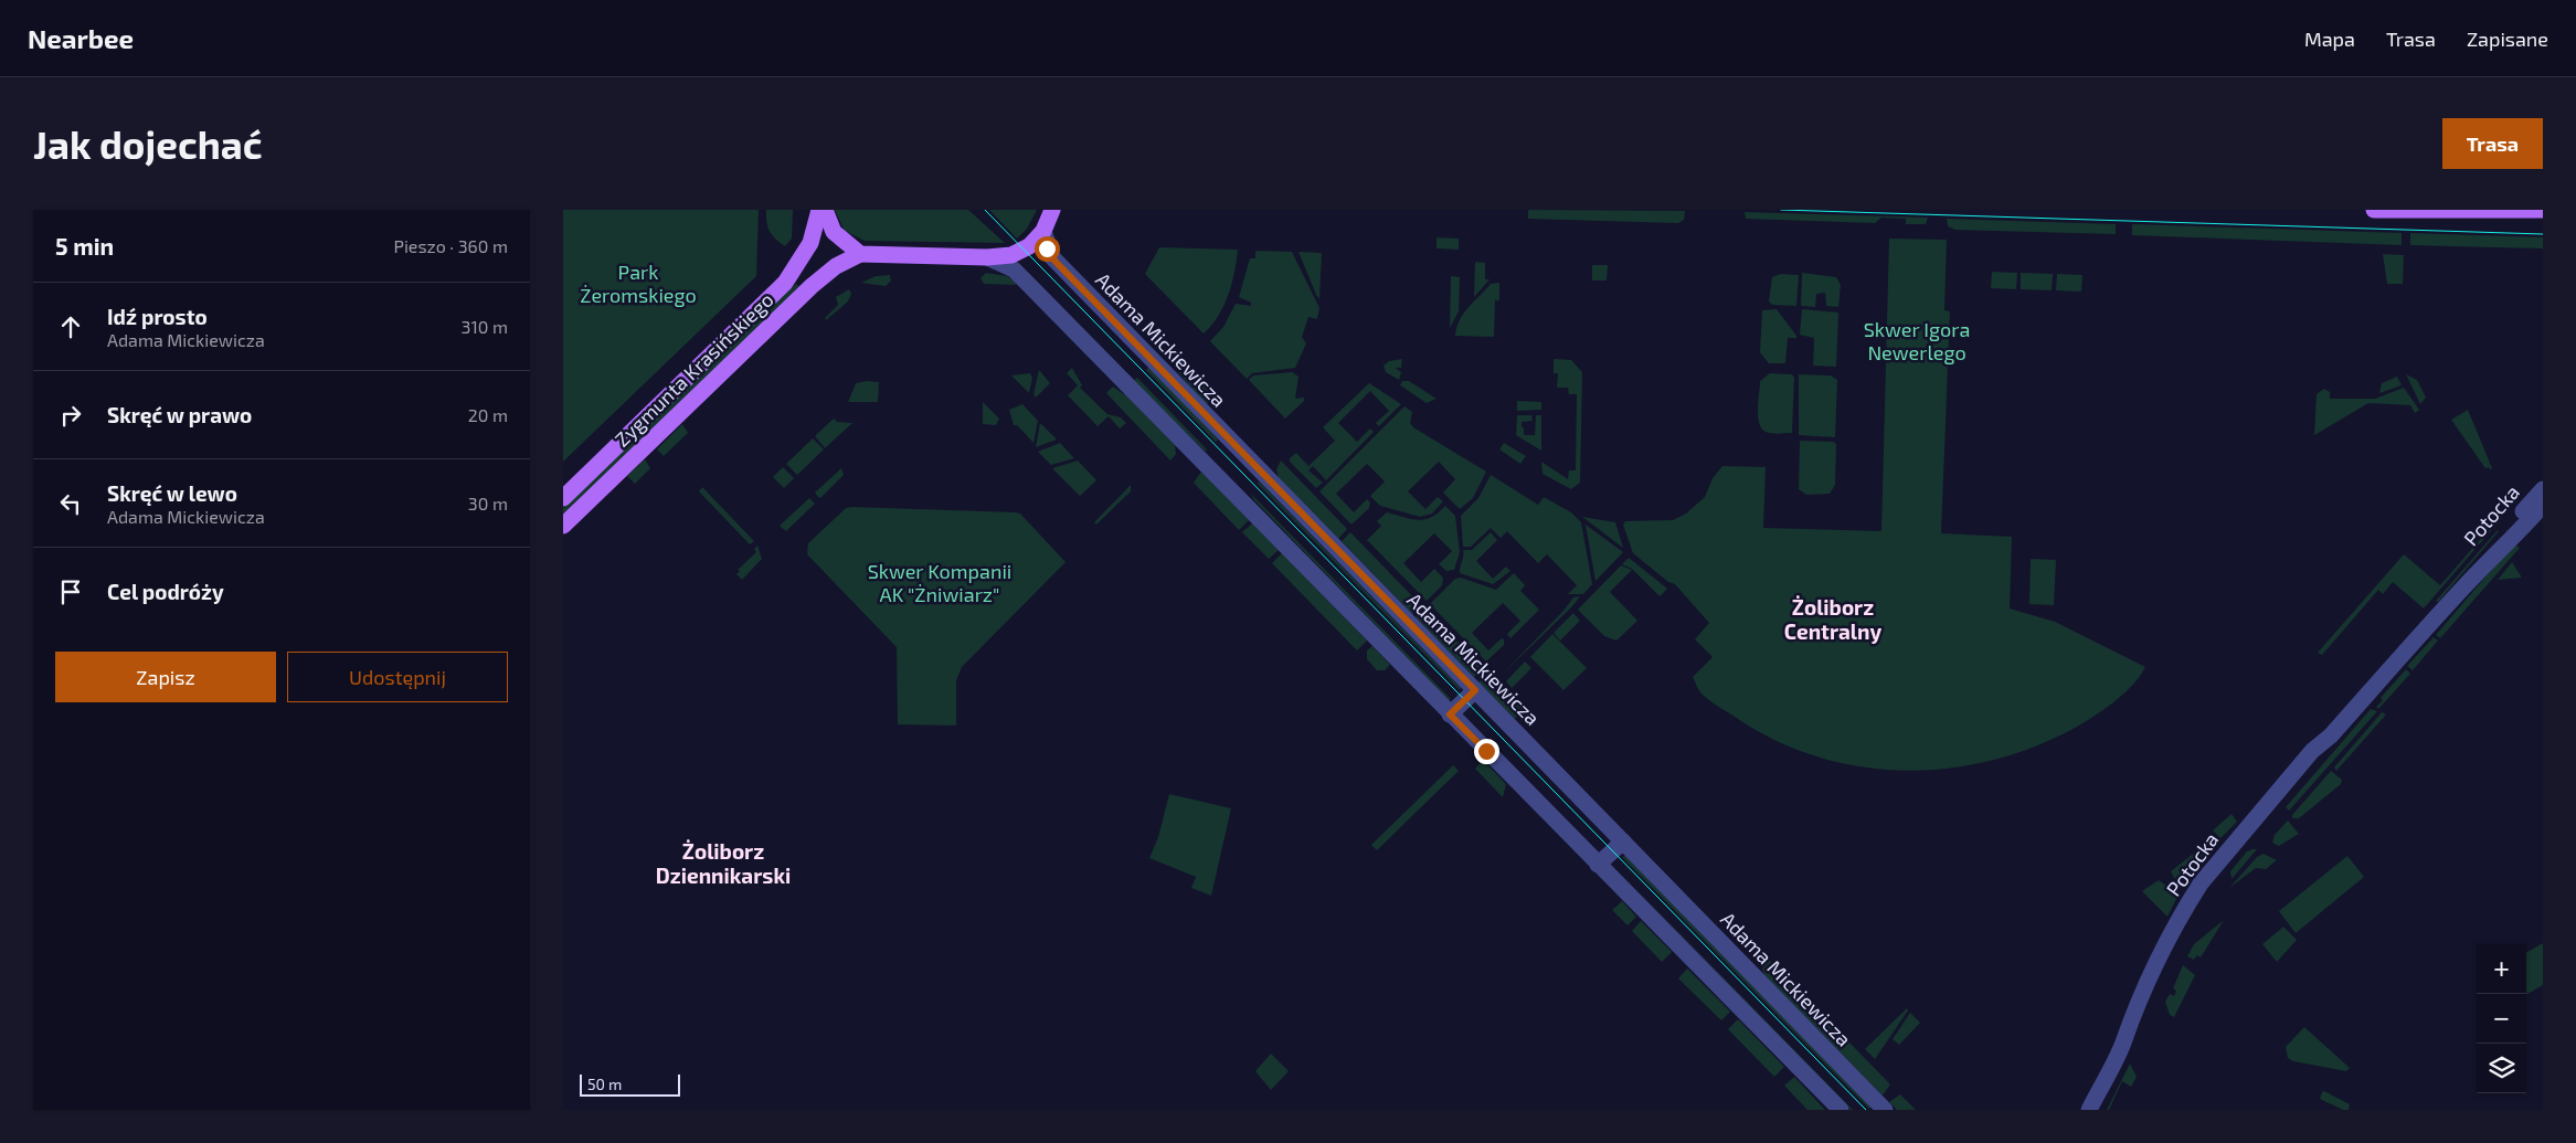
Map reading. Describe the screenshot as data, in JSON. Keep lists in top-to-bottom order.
{
  "streets": {
    "main road": ["Zygmunta Krasińskiego"],
    "street": ["Adama Mickiewicza", "Potocka"]
  },
  "districts": ["Żoliborz Centralny", "Żoliborz Dziennikarski"],
  "parks": ["Park Żeromskiego", "Skwer Igora Newerlego", "Skwer Kompanii AK \"Żniwiarz\""],
  "scale_bar": "50 m",
  "page": {
    "header": "Nearbee",
    "nav": ["Mapa", "Trasa", "Zapisane"],
    "buttons": [
      "Trasa",
      ["Zapisz", "Udostępnij"]
    ],
    "title": "Jak dojechać",
    "heading": ["5 min", "Pieszo · 360 m"],
    "list": [
      ["Idź prosto", "Adama Mickiewicza", "310 m"],
      ["Skręć w prawo", "20 m"],
      ["Skręć w lewo", "Adama Mickiewicza", "30 m"],
      "Cel podróży"
    ],
    "map_buttons": ["+", "−"],
    "scale": "50 m"
  }
}
